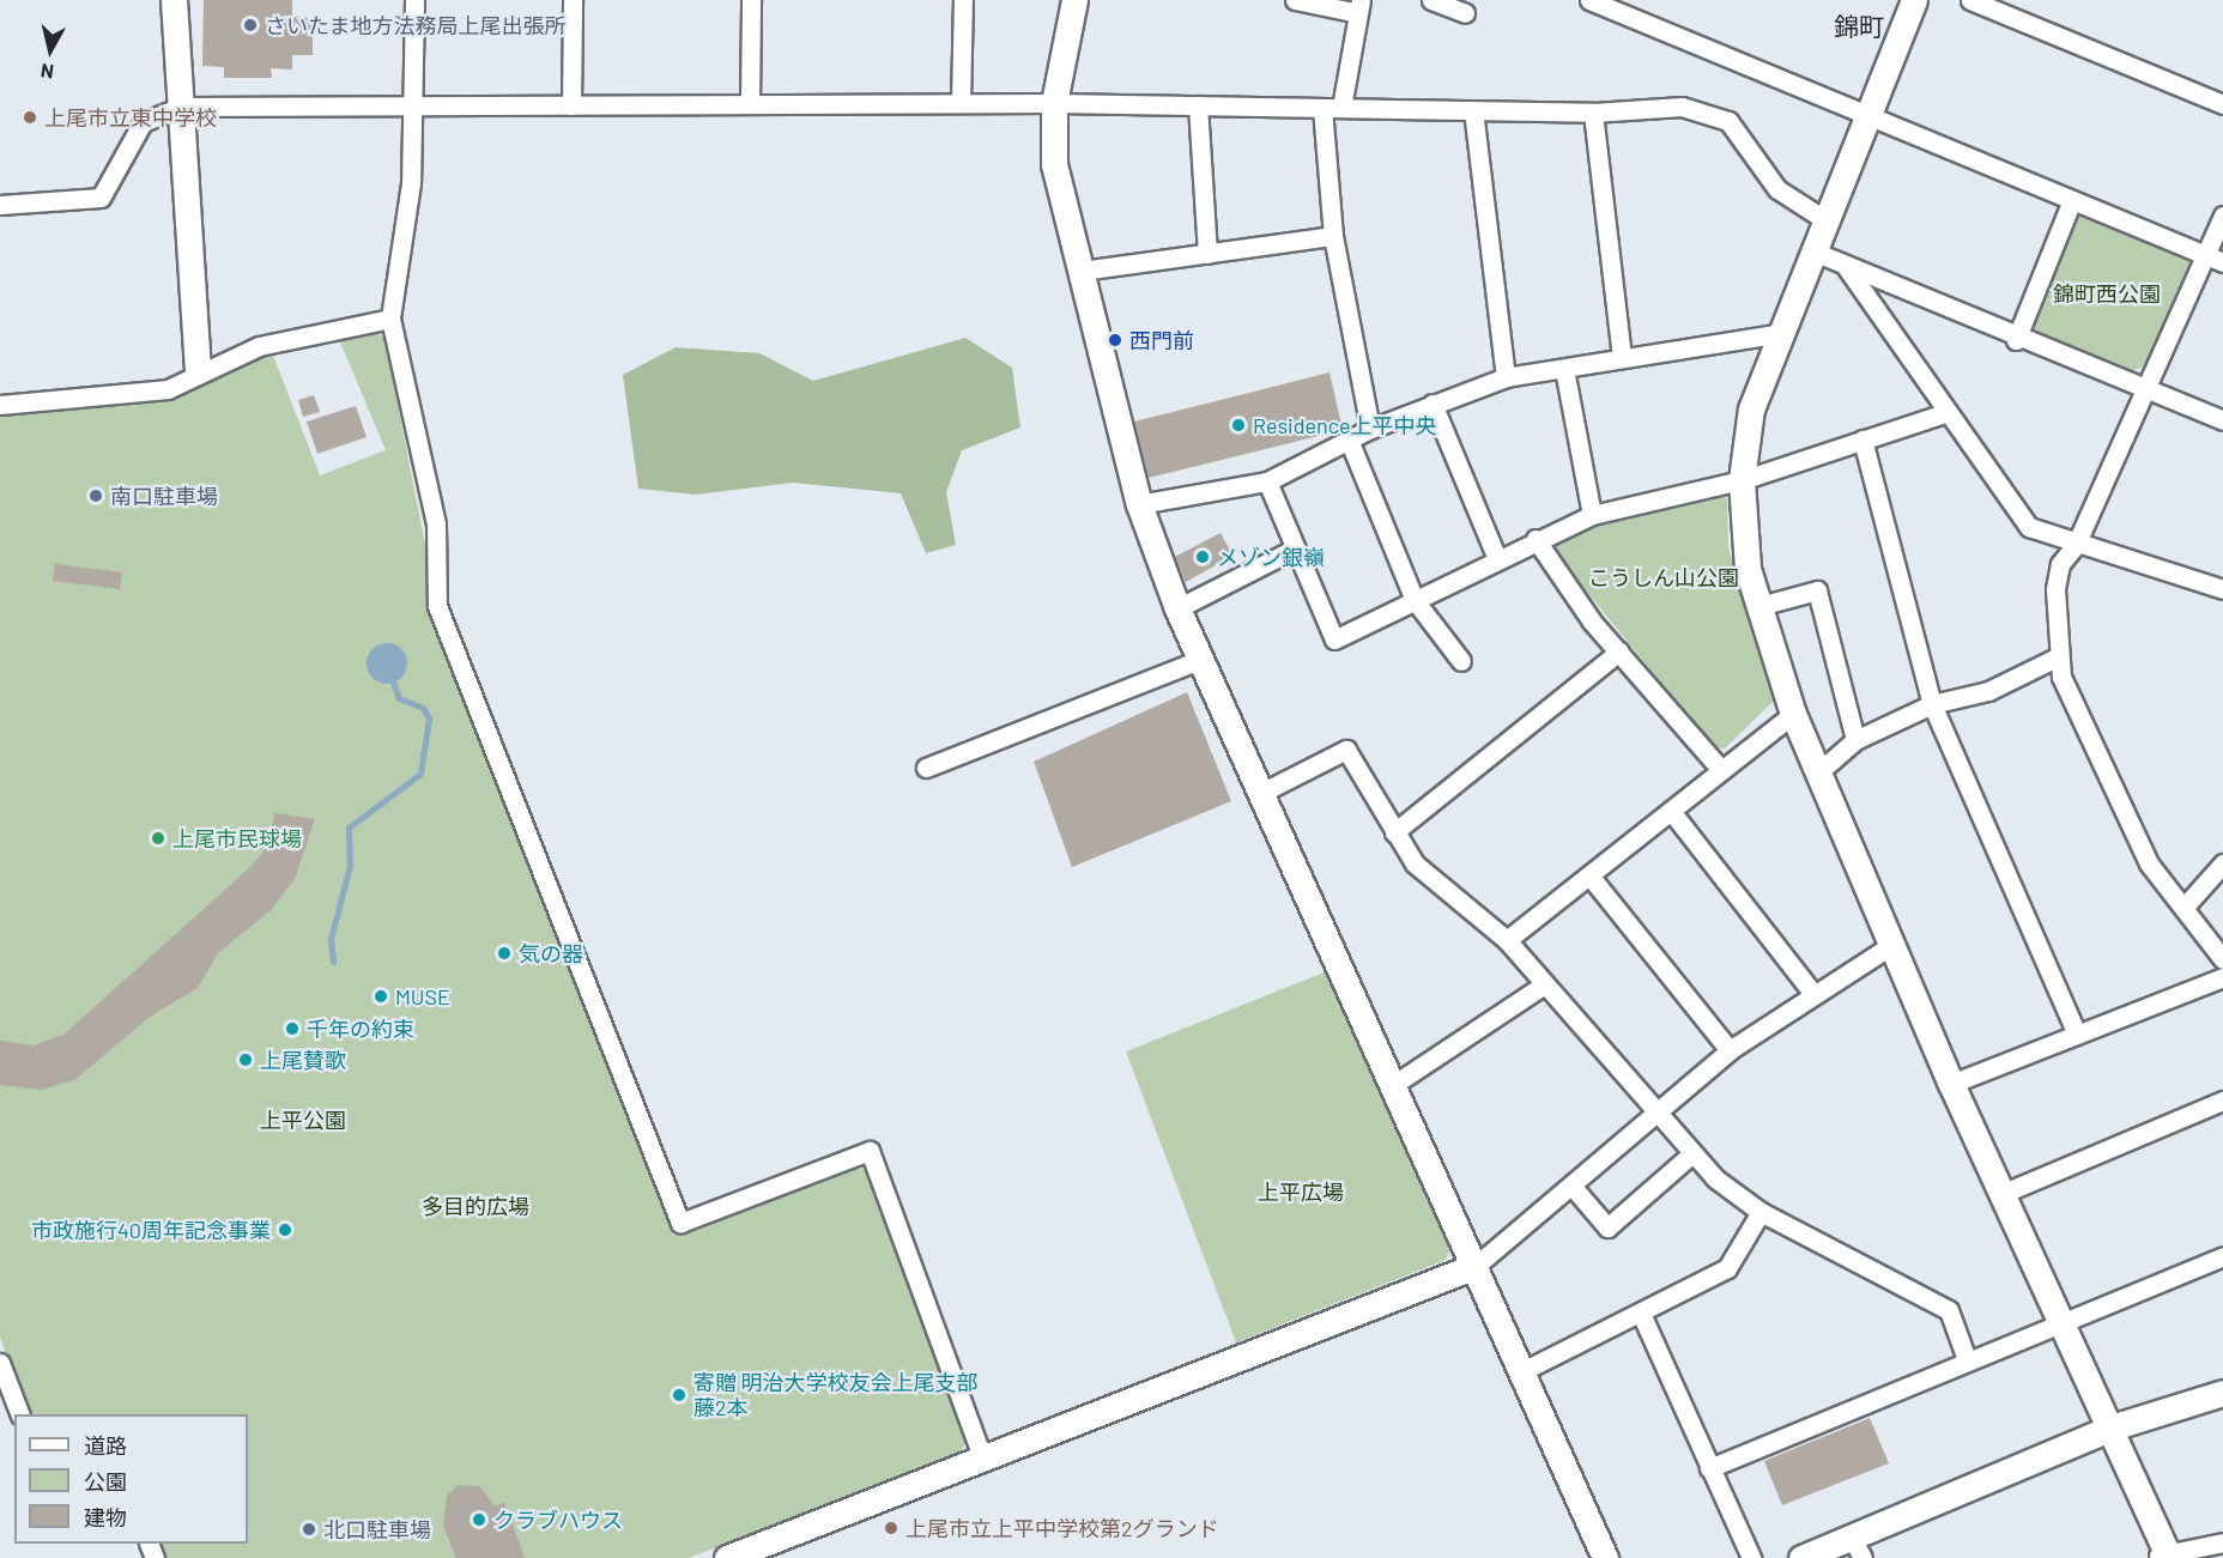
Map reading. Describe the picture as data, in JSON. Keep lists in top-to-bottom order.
{
  "districts": ["錦町"],
  "parks": [
    "錦町西公園",
    "こうしん山公園",
    "上平公園",
    "上平広場",
    "多目的広場"
  ],
  "places": [
    "さいたま地方法務局上尾出張所",
    "上尾市立東中学校",
    "西門前",
    "Residence上平中央",
    "南口駐車場",
    "メゾン銀嶺",
    "上尾市民球場",
    "気の器",
    "MUSE",
    "千年の約束",
    "上尾賛歌",
    "市政施行40周年記念事業",
    "寄贈 明治大学校友会上尾支部 藤2本",
    "クラブハウス",
    "上尾市立上平中学校第2グランド",
    "北口駐車場"
  ],
  "legend": ["道路", "公園", "建物"],
  "north": "bottom"
}
